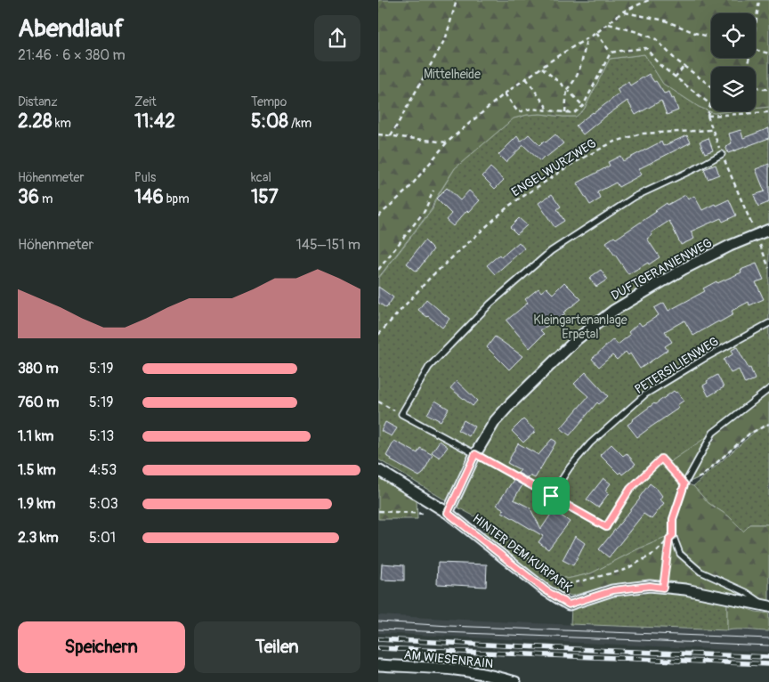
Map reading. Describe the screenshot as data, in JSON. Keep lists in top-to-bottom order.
{
  "streets": {
    "street": ["DUFTGERANIENWEG", "HINTER DEM KURPARK", "AM WIESENRAIN"],
    "lane": ["PETERSILIENWEG"],
    "path": ["ENGELWURZWEG"]
  },
  "crossings": [
    ["DUFTGERANIENWEG", "HINTER DEM KURPARK"]
  ],
  "parks": ["Mittelheide", "Kleingartenanlage Erpetal"],
  "page": {
    "heading": ["Abendlauf", "21:46 · 6 × 380 m"],
    "stats": [
      ["Distanz", "2.28 km"],
      ["Zeit", "11:42"],
      ["Tempo", "5:08 /km"],
      ["Höhenmeter", "36 m"],
      ["Puls", "146 bpm"],
      ["kcal", "157"]
    ],
    "chart": ["Höhenmeter", "145–151 m"],
    "list": [
      {
        "name": "380 m",
        "note": "5:19"
      },
      {
        "name": "760 m",
        "note": "5:19"
      },
      {
        "name": "1.1 km",
        "note": "5:13"
      },
      {
        "name": "1.5 km",
        "note": "4:53"
      },
      {
        "name": "1.9 km",
        "note": "5:03"
      },
      {
        "name": "2.3 km",
        "note": "5:01"
      }
    ],
    "buttons": ["Speichern", "Teilen"]
  }
}
